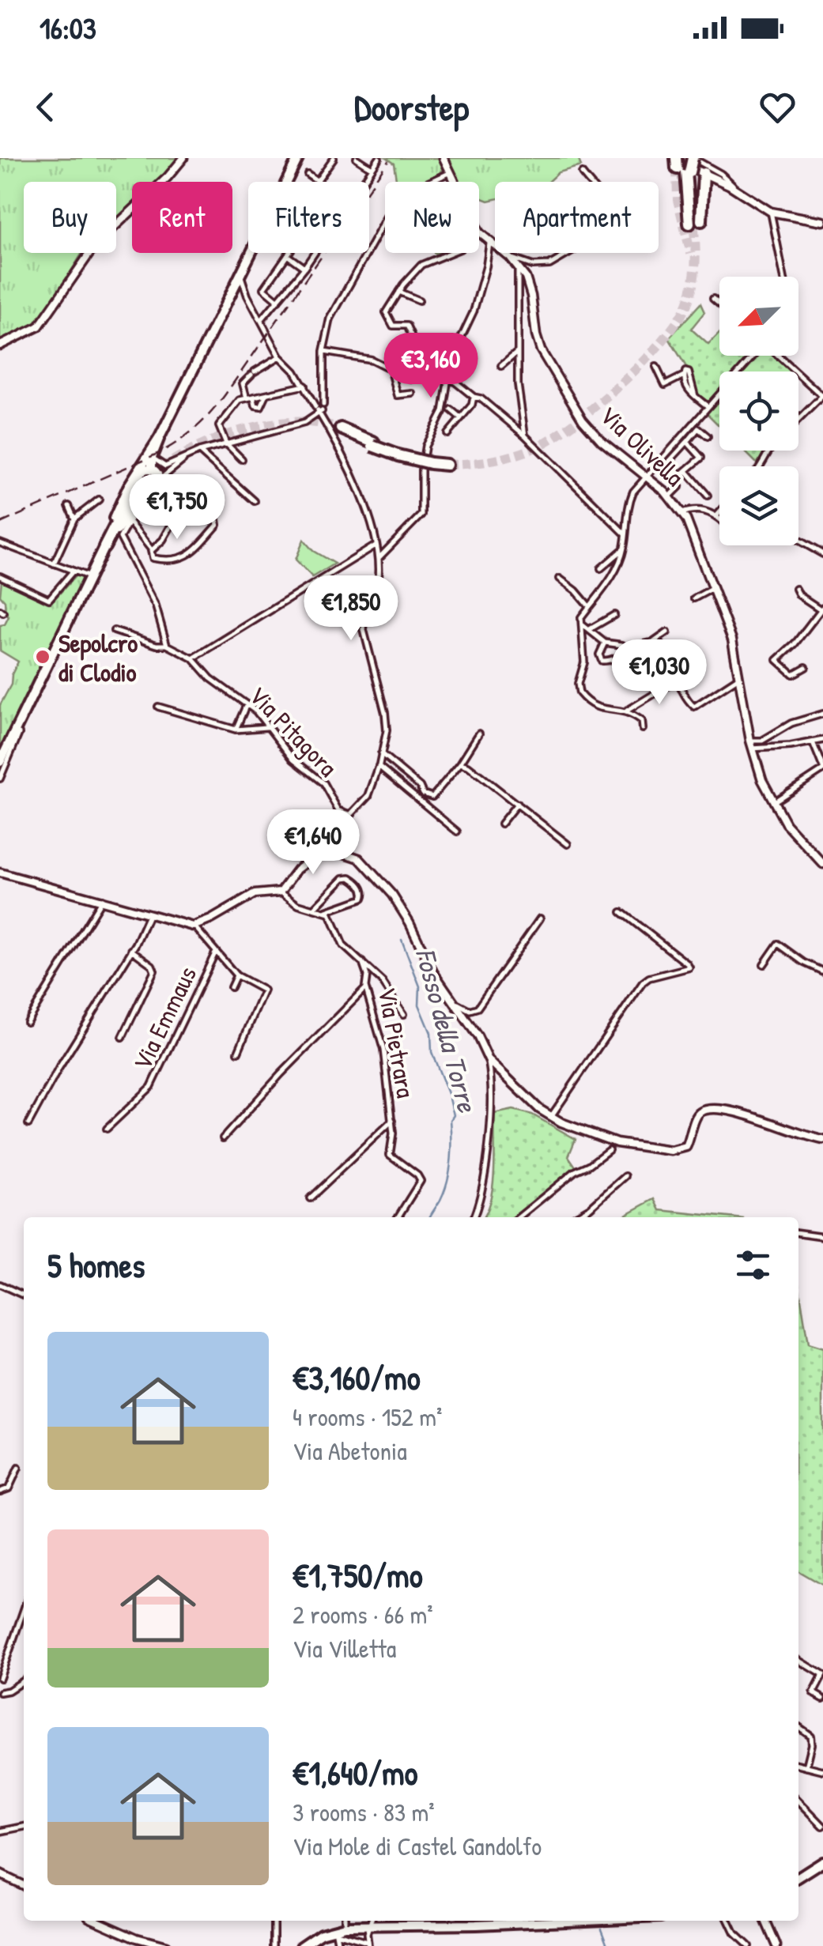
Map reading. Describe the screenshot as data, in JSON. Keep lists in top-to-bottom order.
{
  "streets": {
    "street": [
      "Via Olivella",
      "Via Pitagora",
      "Via Emmaus",
      "Via Pietrara"
    ]
  },
  "water": ["Fosso della Torre"],
  "places": ["Sepolcro di Clodio"],
  "north": "bottom left",
  "page": {
    "status": "16:03",
    "header": "Doorstep",
    "chip": [
      "Buy",
      "Rent",
      "Filters",
      "New",
      "Apartment"
    ],
    "price": [
      "€3,160",
      "€1,750",
      "€1,850",
      "€1,030",
      "€1,640"
    ],
    "heading": "5 homes",
    "list": [
      {
        "name": "€3,160/mo",
        "note": "4 rooms · 152 m² · Via Abetonia"
      },
      {
        "name": "€1,750/mo",
        "note": "2 rooms · 66 m² · Via Villetta"
      },
      {
        "name": "€1,640/mo",
        "note": "3 rooms · 83 m² · Via Mole di Castel Gandolfo"
      }
    ]
  }
}
